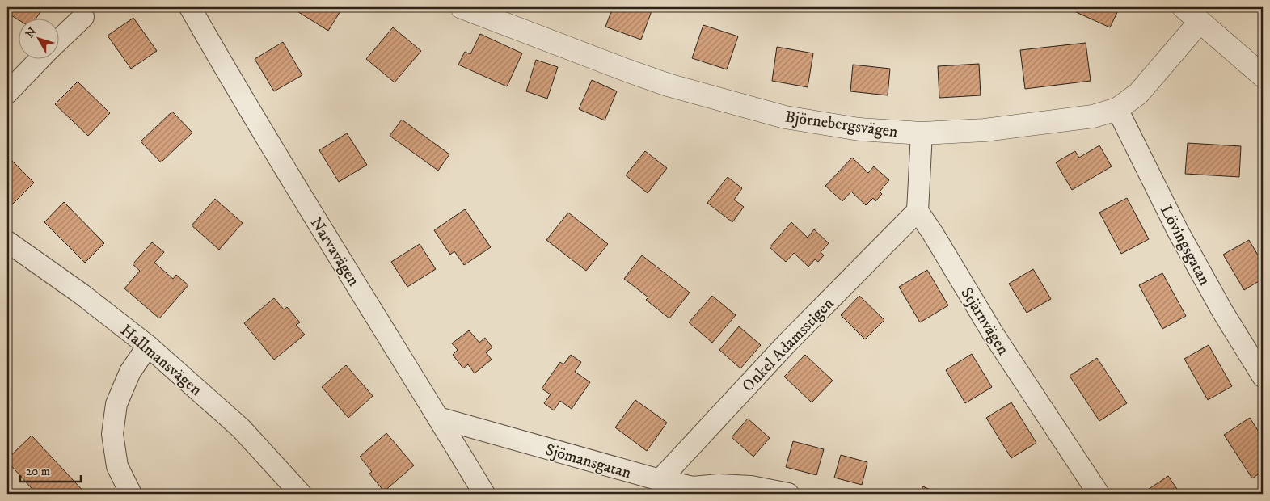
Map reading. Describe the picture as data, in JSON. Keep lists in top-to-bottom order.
{
  "streets": {
    "street": [
      "Björnebergsvägen",
      "Lövingsgatan",
      "Narvavägen",
      "Stjärnvägen",
      "Onkel Adamsstigen",
      "Hallmansvägen",
      "Sjömansgatan"
    ]
  },
  "crossings": [
    ["Björnebergsvägen", "Lövingsgatan"],
    ["Narvavägen", "Sjömansgatan"],
    ["Stjärnvägen", "Onkel Adamsstigen"],
    ["Onkel Adamsstigen", "Sjömansgatan"]
  ],
  "scale_bar": "20 m",
  "north": "top left"
}
